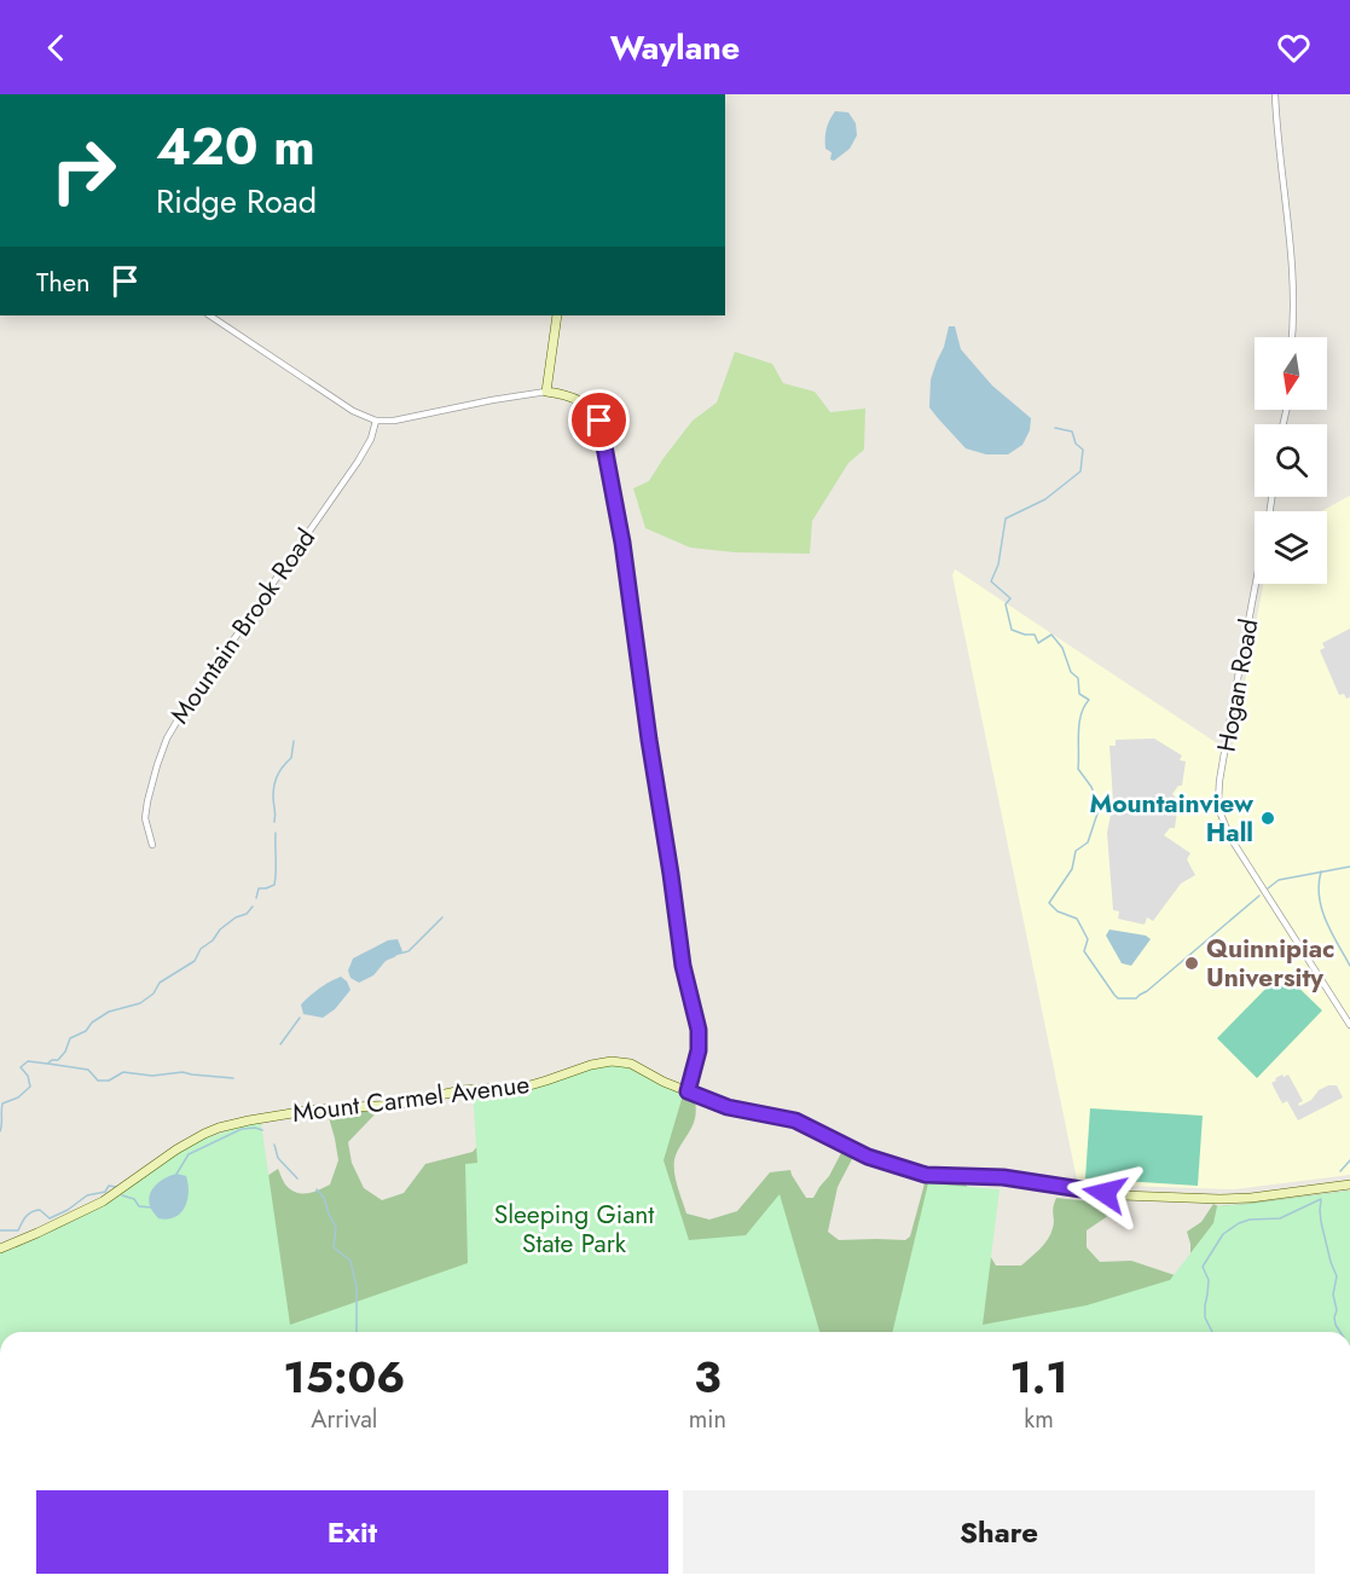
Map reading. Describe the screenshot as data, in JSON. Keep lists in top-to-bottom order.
{
  "streets": {
    "main road": ["Mount Carmel Avenue"],
    "street": ["Mountain Brook Road", "Hogan Road"]
  },
  "parks": ["Sleeping Giant State Park"],
  "places": ["Mountainview Hall", "Quinnipiac University"],
  "north": "bottom",
  "page": {
    "header": "Waylane",
    "turn": ["420 m", "Ridge Road"],
    "then": "Then",
    "eta": [
      "15:06",
      "Arrival",
      "3",
      "min",
      "1.1",
      "km"
    ],
    "buttons": ["Exit", "Share"]
  }
}
